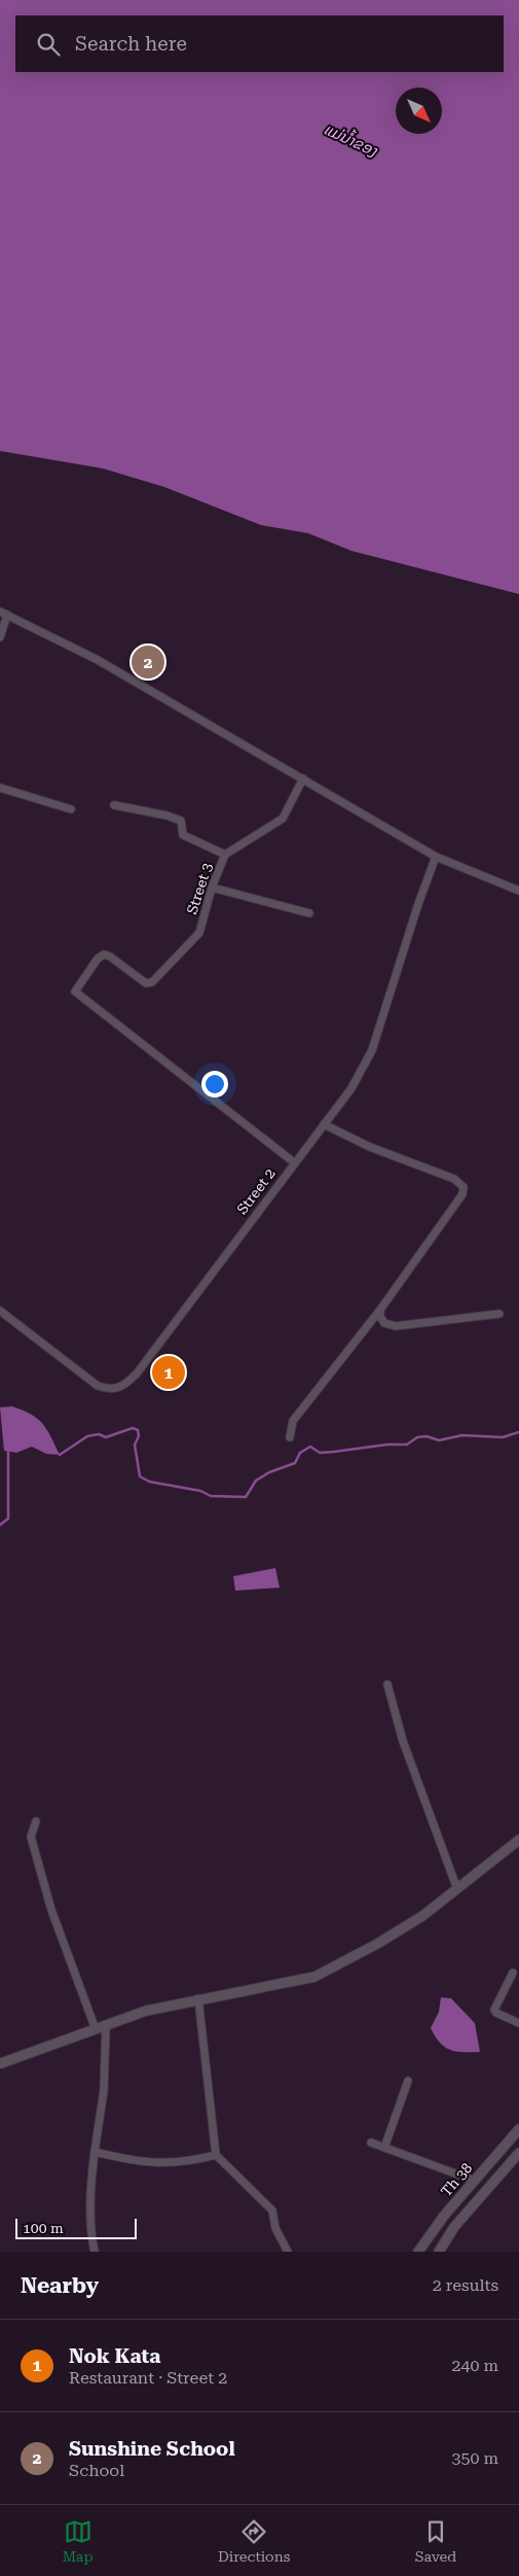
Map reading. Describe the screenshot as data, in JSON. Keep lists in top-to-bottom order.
{
  "streets": {
    "street": ["Street 3", "Street 2", "Th 38"]
  },
  "crossings": [
    ["Street 3", "Street 2"]
  ],
  "water": ["ແມ່ນ້ຳຂອງ"],
  "scale_bar": "100 m",
  "north": "bottom right",
  "page": {
    "search": "Search here",
    "pins": ["2", "1"],
    "scale": "100 m",
    "heading": ["Nearby", "2 results"],
    "list": [
      {
        "mark": "1",
        "name": "Nok Kata",
        "note": "Restaurant · Street 2",
        "value": "240 m"
      },
      {
        "mark": "2",
        "name": "Sunshine School",
        "note": "School",
        "value": "350 m"
      }
    ],
    "nav": ["Map", "Directions", "Saved"]
  }
}
